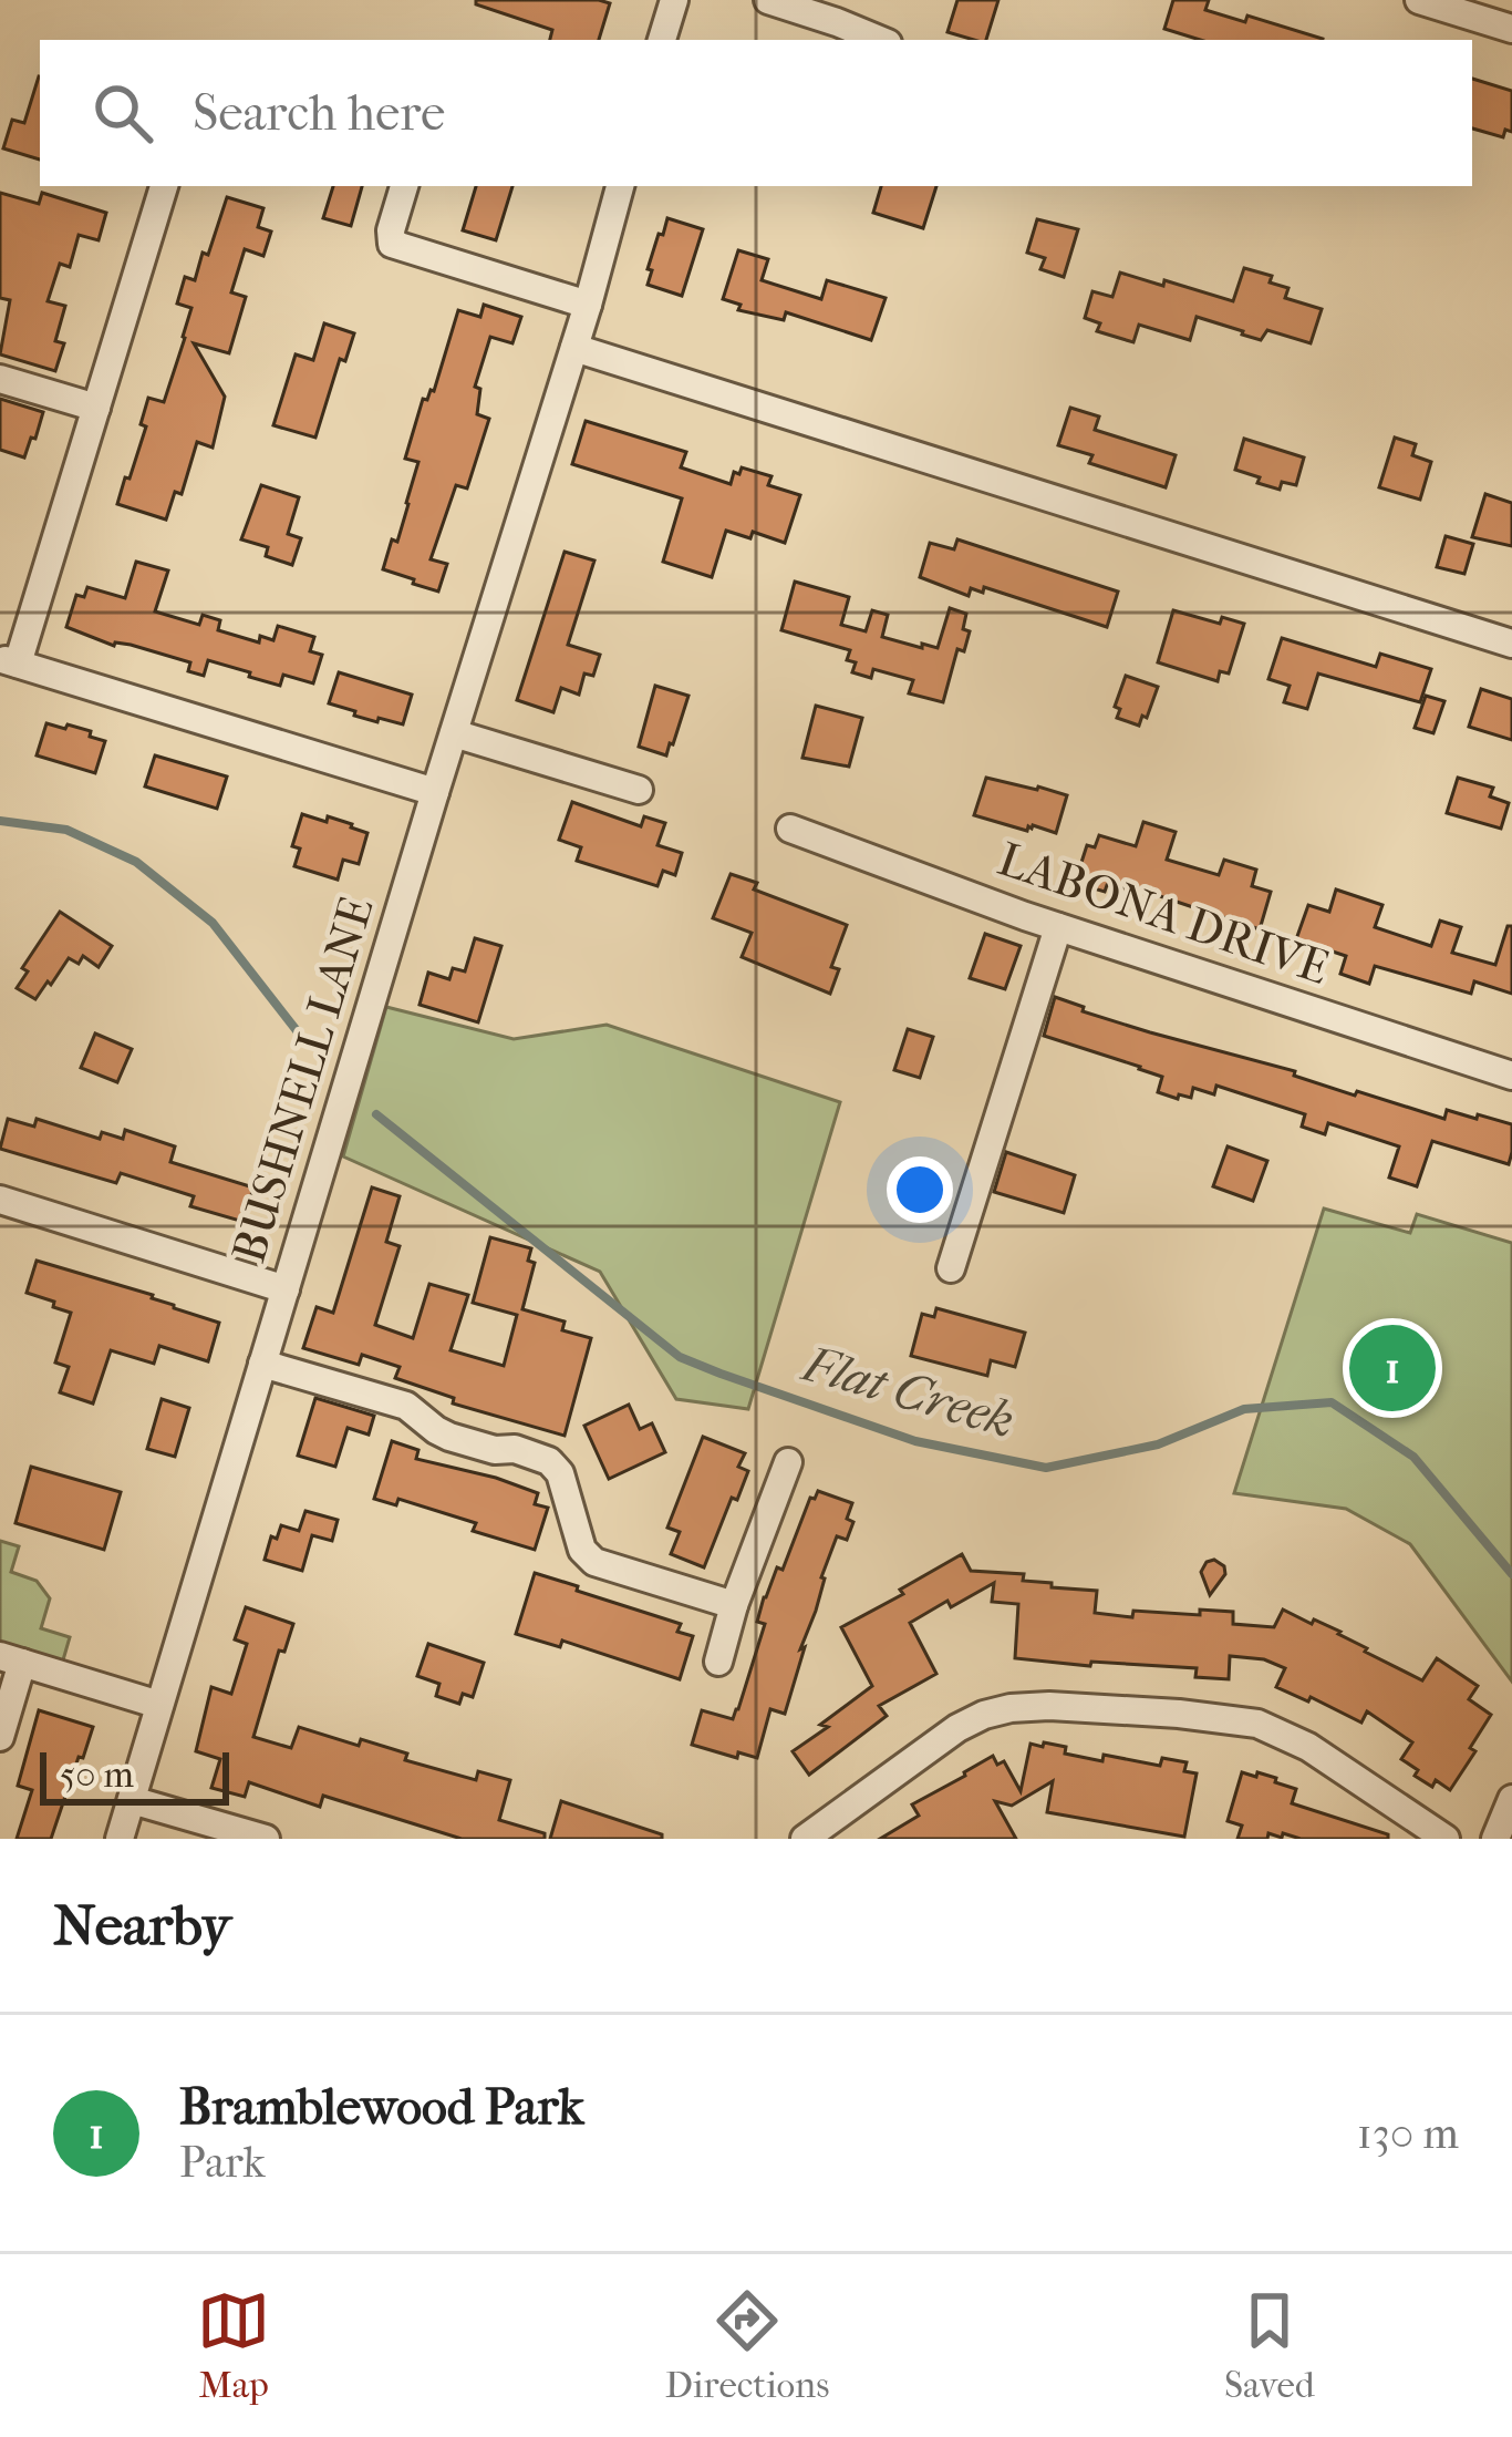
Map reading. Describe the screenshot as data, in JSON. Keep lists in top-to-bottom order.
{
  "streets": {
    "street": ["LABONA DRIVE", "BUSHNELL LANE"]
  },
  "water": ["Flat Creek"],
  "scale_bar": "50 m",
  "page": {
    "search": "Search here",
    "pins": "1",
    "scale": "50 m",
    "heading": "Nearby",
    "list": [
      {
        "mark": "1",
        "name": "Bramblewood Park",
        "note": "Park",
        "value": "130 m"
      }
    ],
    "nav": ["Map", "Directions", "Saved"]
  }
}
